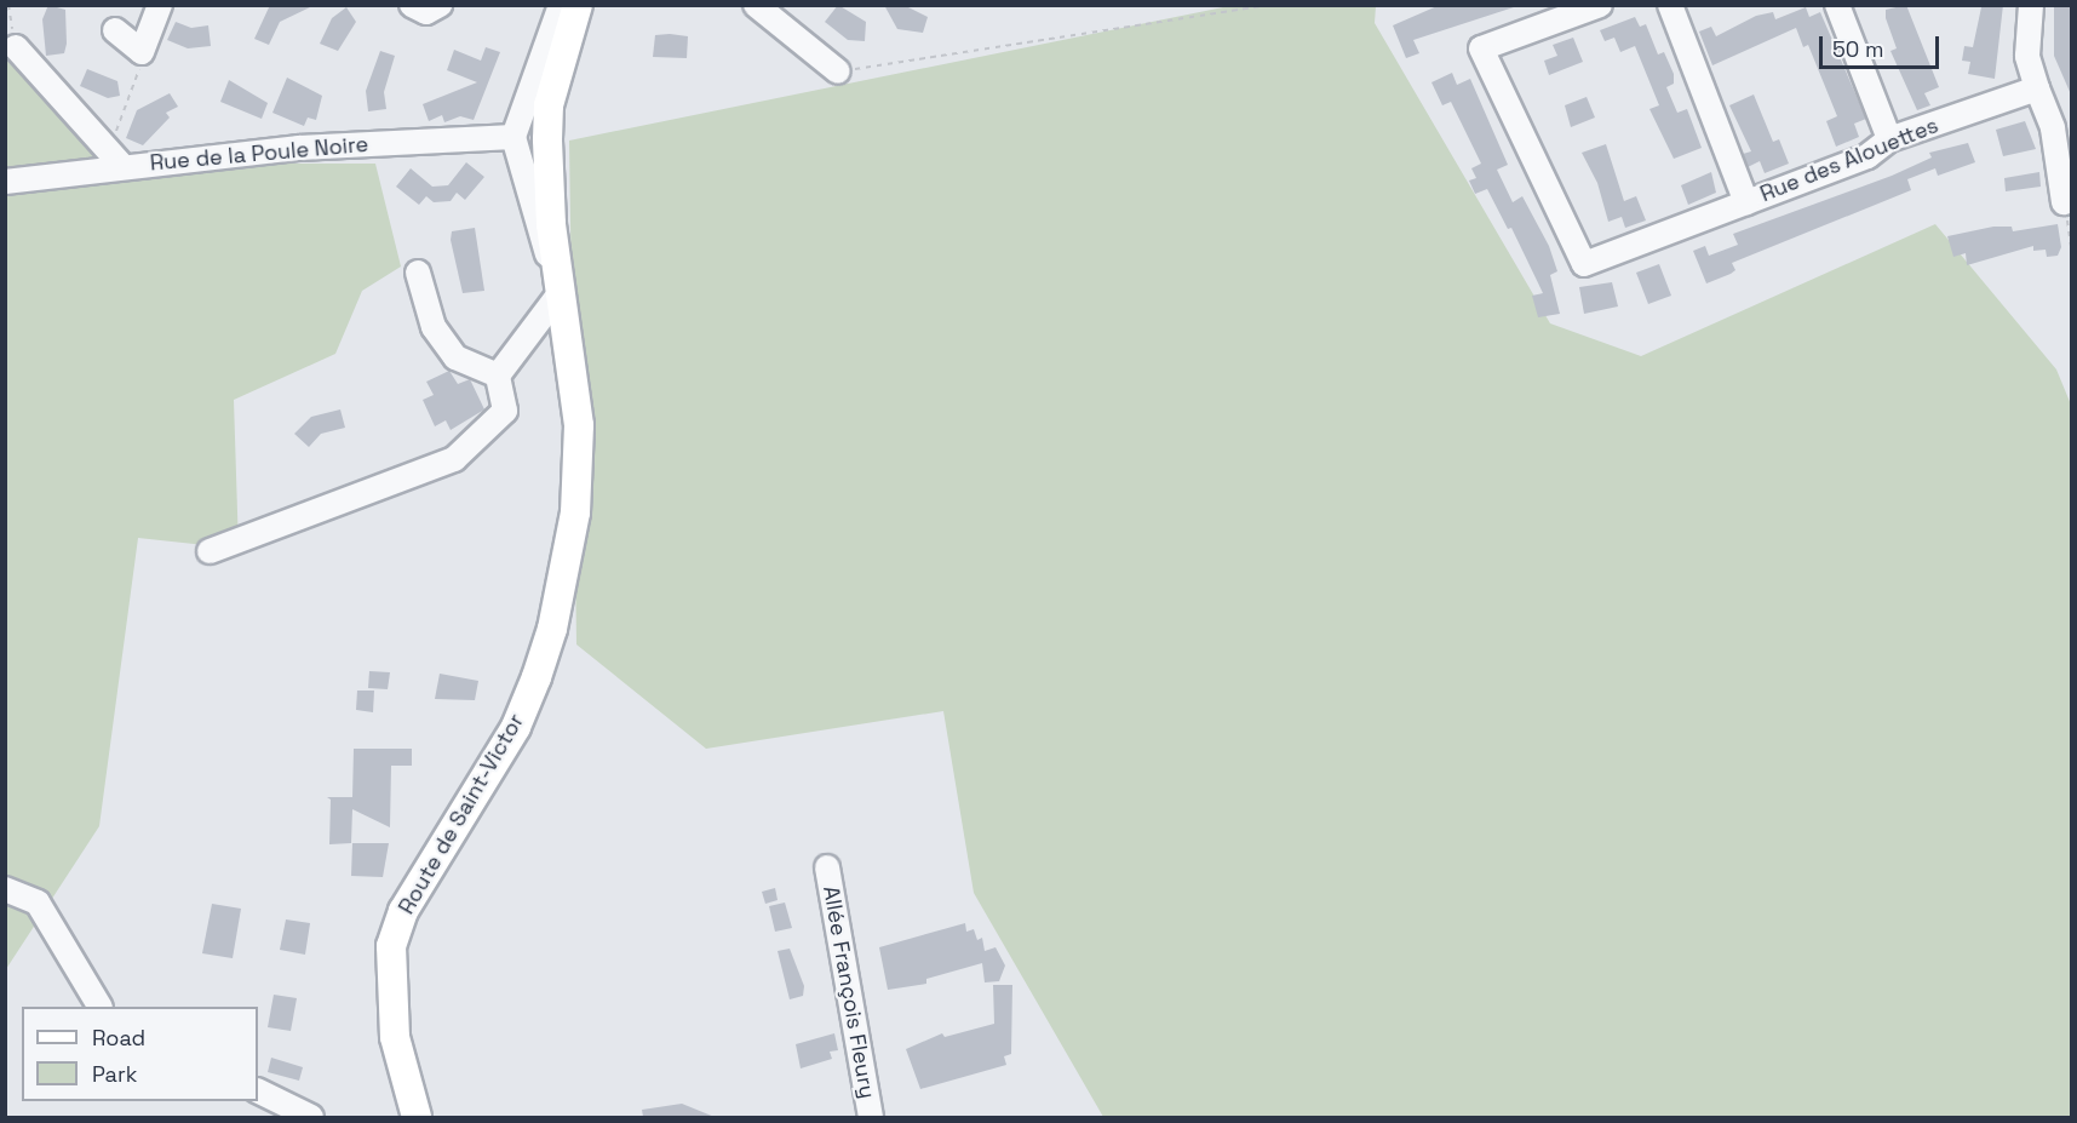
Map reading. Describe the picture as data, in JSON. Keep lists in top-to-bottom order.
{
  "streets": {
    "main road": ["Route de Saint-Victor"],
    "street": ["Rue de la Poule Noire", "Rue des Alouettes", "Allée François Fleury"]
  },
  "legend": ["Road", "Park"],
  "scale_bar": "50 m"
}
